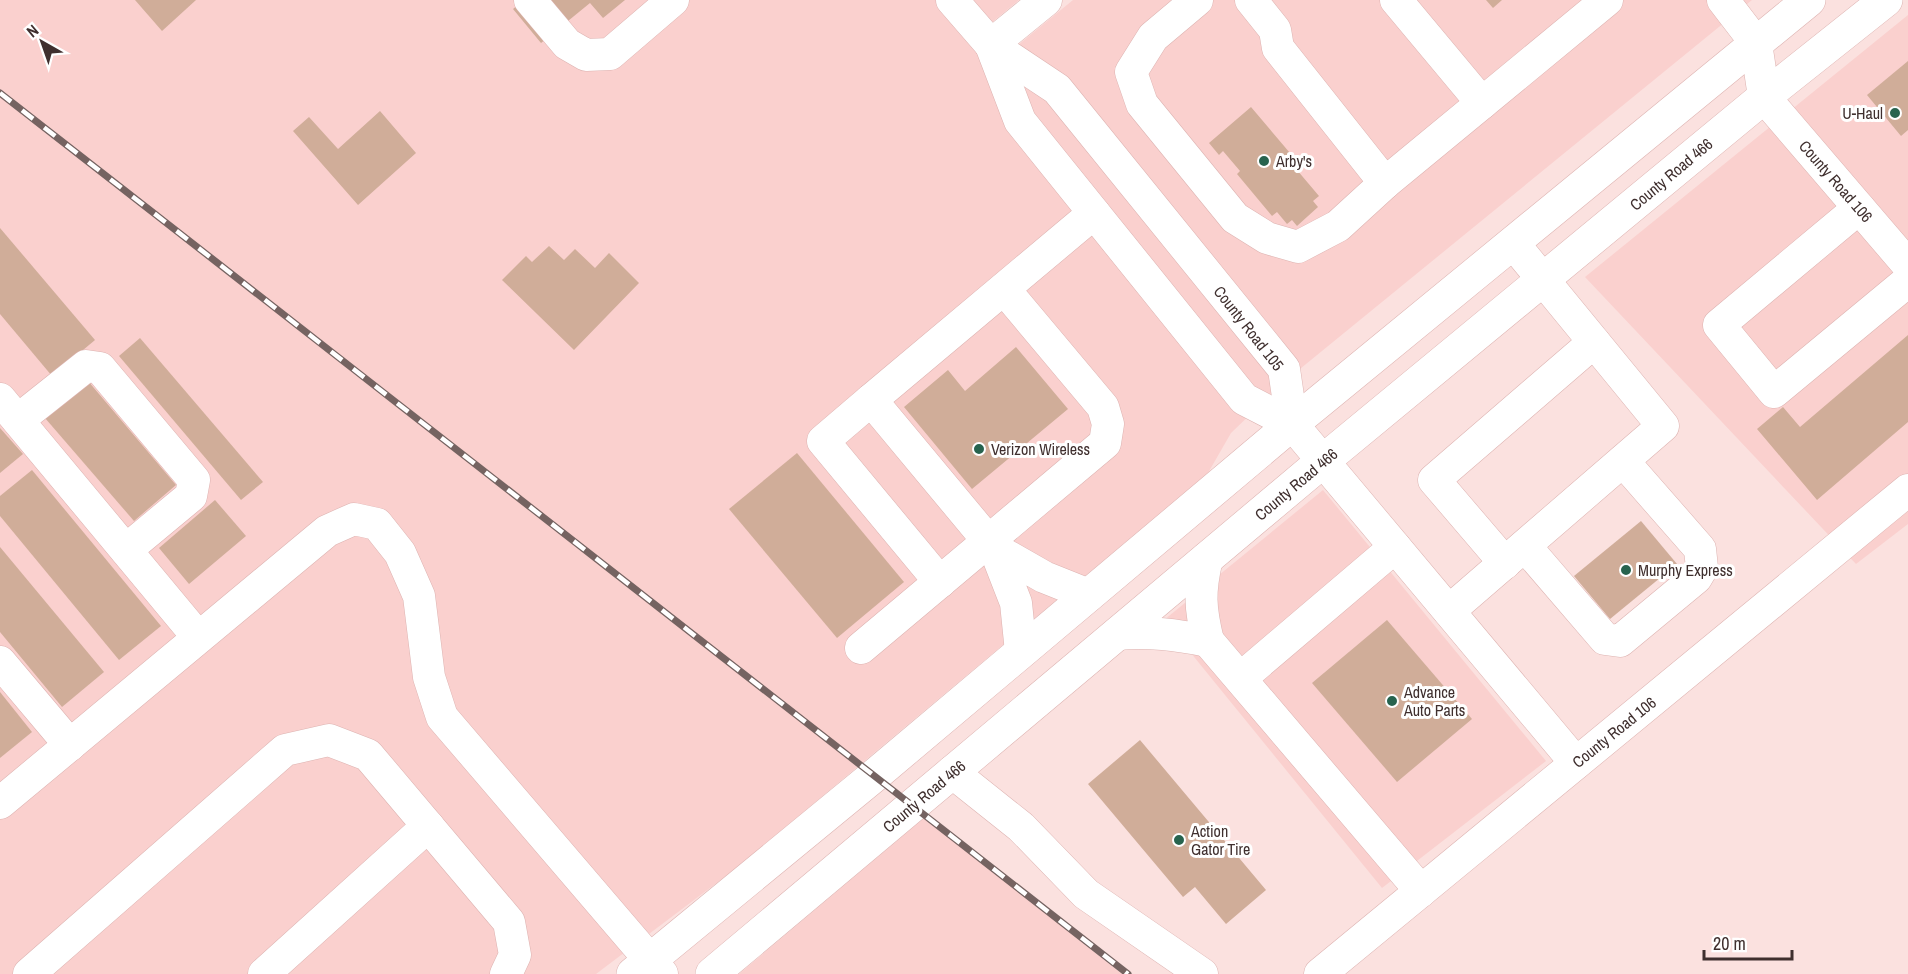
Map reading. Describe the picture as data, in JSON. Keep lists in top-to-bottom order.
{
  "streets": {
    "main road": ["County Road 466"],
    "street": ["County Road 106", "County Road 105"]
  },
  "crossings": [
    ["County Road 466", "County Road 106"]
  ],
  "places": [
    "U-Haul",
    "Arby's",
    "Verizon Wireless",
    "Murphy Express",
    "Advance Auto Parts",
    "Action Gator Tire"
  ],
  "scale_bar": "20 m",
  "north": "top left"
}
